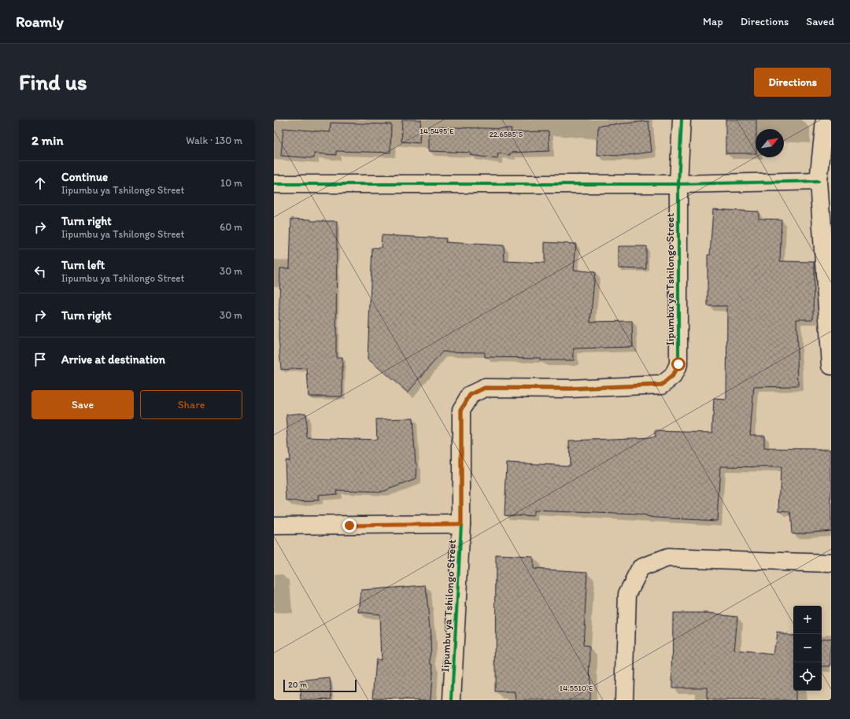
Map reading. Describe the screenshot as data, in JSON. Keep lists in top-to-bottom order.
{
  "streets": {
    "street": ["Iipumbu ya Tshilongo Street"]
  },
  "scale_bar": "20 m",
  "north": "top right",
  "page": {
    "header": "Roamly",
    "nav": ["Map", "Directions", "Saved"],
    "buttons": [
      "Directions",
      ["Save", "Share"]
    ],
    "title": "Find us",
    "heading": ["2 min", "Walk · 130 m"],
    "list": [
      ["Continue", "Iipumbu ya Tshilongo Street", "10 m"],
      ["Turn right", "Iipumbu ya Tshilongo Street", "60 m"],
      ["Turn left", "Iipumbu ya Tshilongo Street", "30 m"],
      ["Turn right", "30 m"],
      "Arrive at destination"
    ],
    "map_buttons": ["+", "−"],
    "scale": "20 m"
  },
  "coordinates": ["14.5495°E", "22.6585°S", "14.5510°E"]
}
